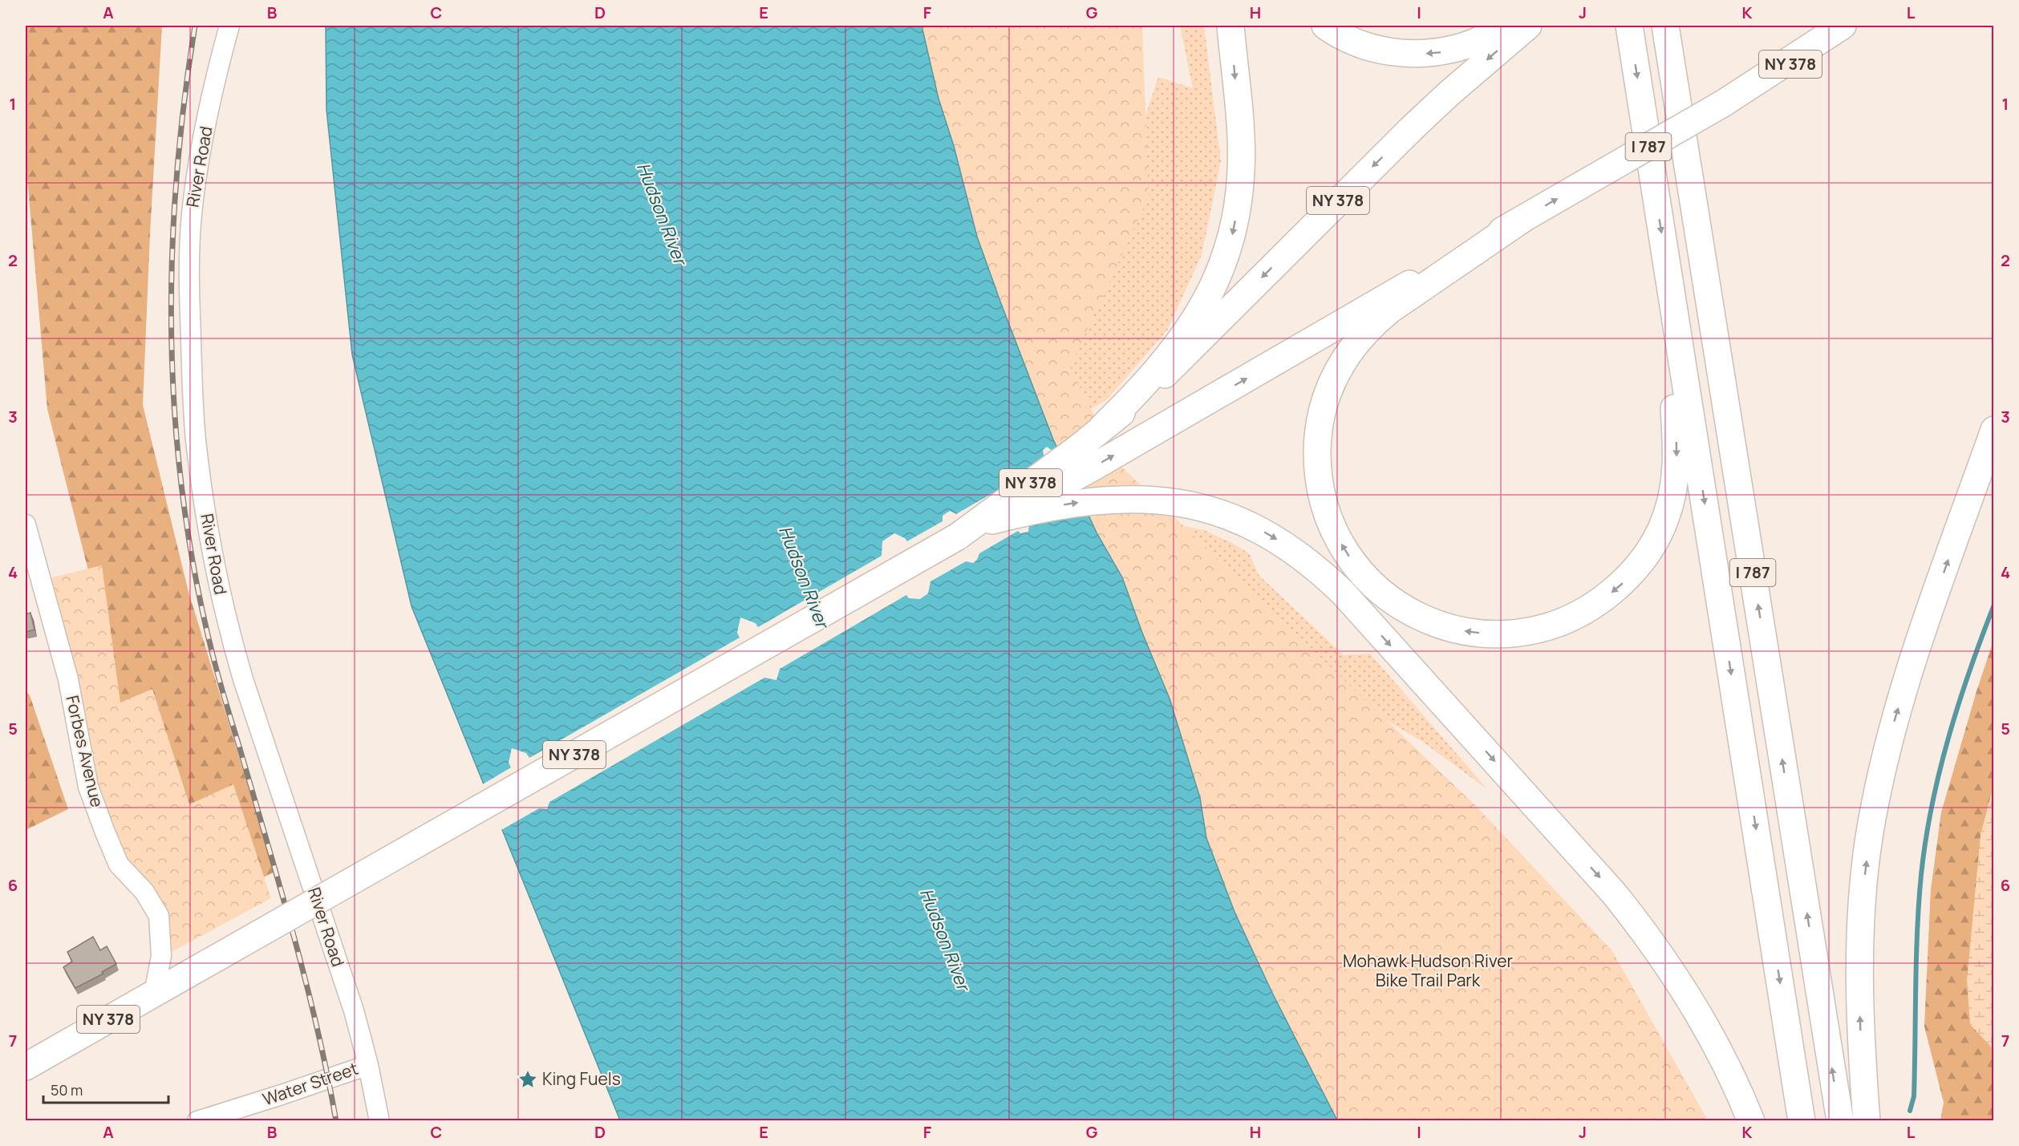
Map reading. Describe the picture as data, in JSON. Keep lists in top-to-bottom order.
{
  "streets": {
    "main road": ["NY 378", "I 787"],
    "street": ["River Road", "Forbes Avenue", "Water Street"]
  },
  "crossings": [
    ["NY 378", "Forbes Avenue"],
    ["River Road", "Water Street"]
  ],
  "water": ["Hudson River"],
  "parks": ["Mohawk Hudson River Bike Trail Park"],
  "places": {
    "place": ["King Fuels"]
  },
  "scale_bar": "50 m",
  "grid": {
    "columns": [
      "A",
      "B",
      "C",
      "D",
      "E",
      "F",
      "G",
      "H",
      "I",
      "J",
      "K",
      "L"
    ],
    "rows": [
      "1",
      "2",
      "3",
      "4",
      "5",
      "6",
      "7"
    ]
  }
}
